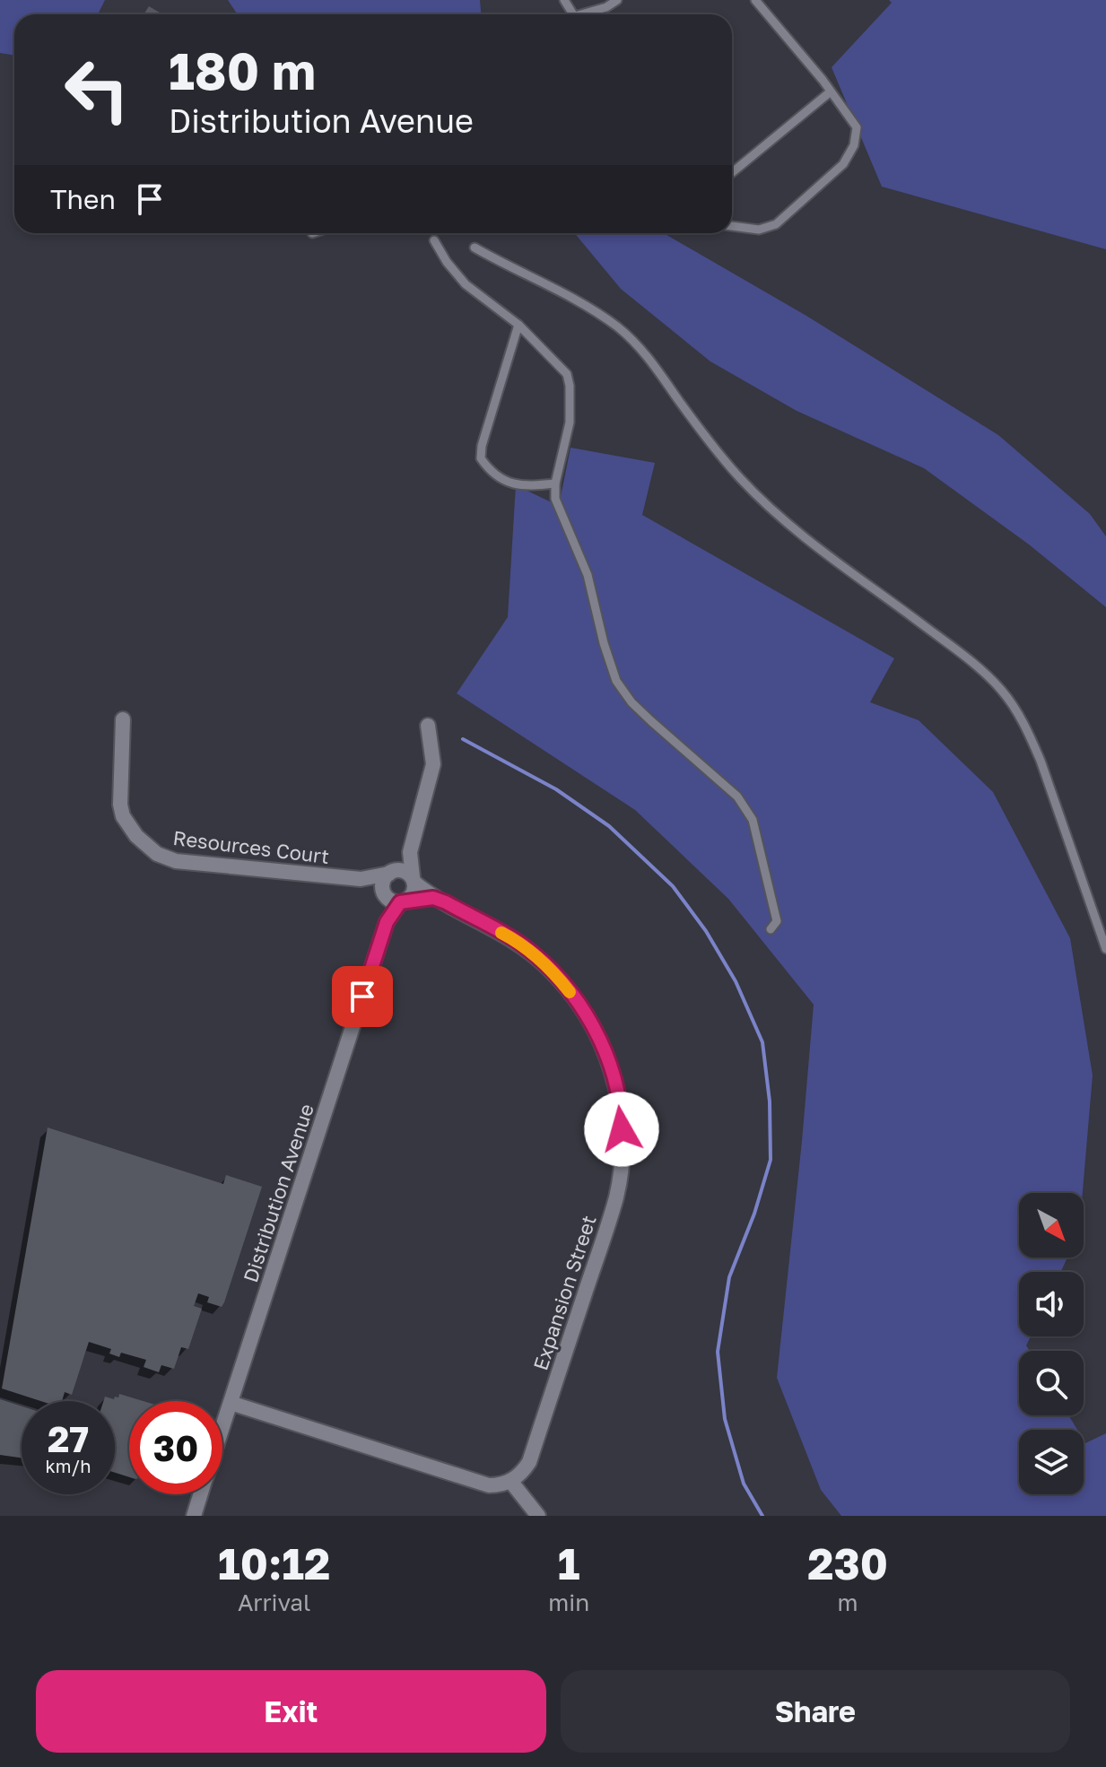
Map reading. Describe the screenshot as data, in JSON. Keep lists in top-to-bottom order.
{
  "streets": {
    "street": ["Resources Court", "Distribution Avenue", "Expansion Street"]
  },
  "crossings": [
    ["Distribution Avenue", "Expansion Street"]
  ],
  "north": "bottom right",
  "page": {
    "turn": ["180 m", "Distribution Avenue"],
    "then": "Then",
    "speed": "27 km/h",
    "limit": "30",
    "eta": [
      "10:12",
      "Arrival",
      "1",
      "min",
      "230",
      "m"
    ],
    "buttons": ["Exit", "Share"]
  }
}
